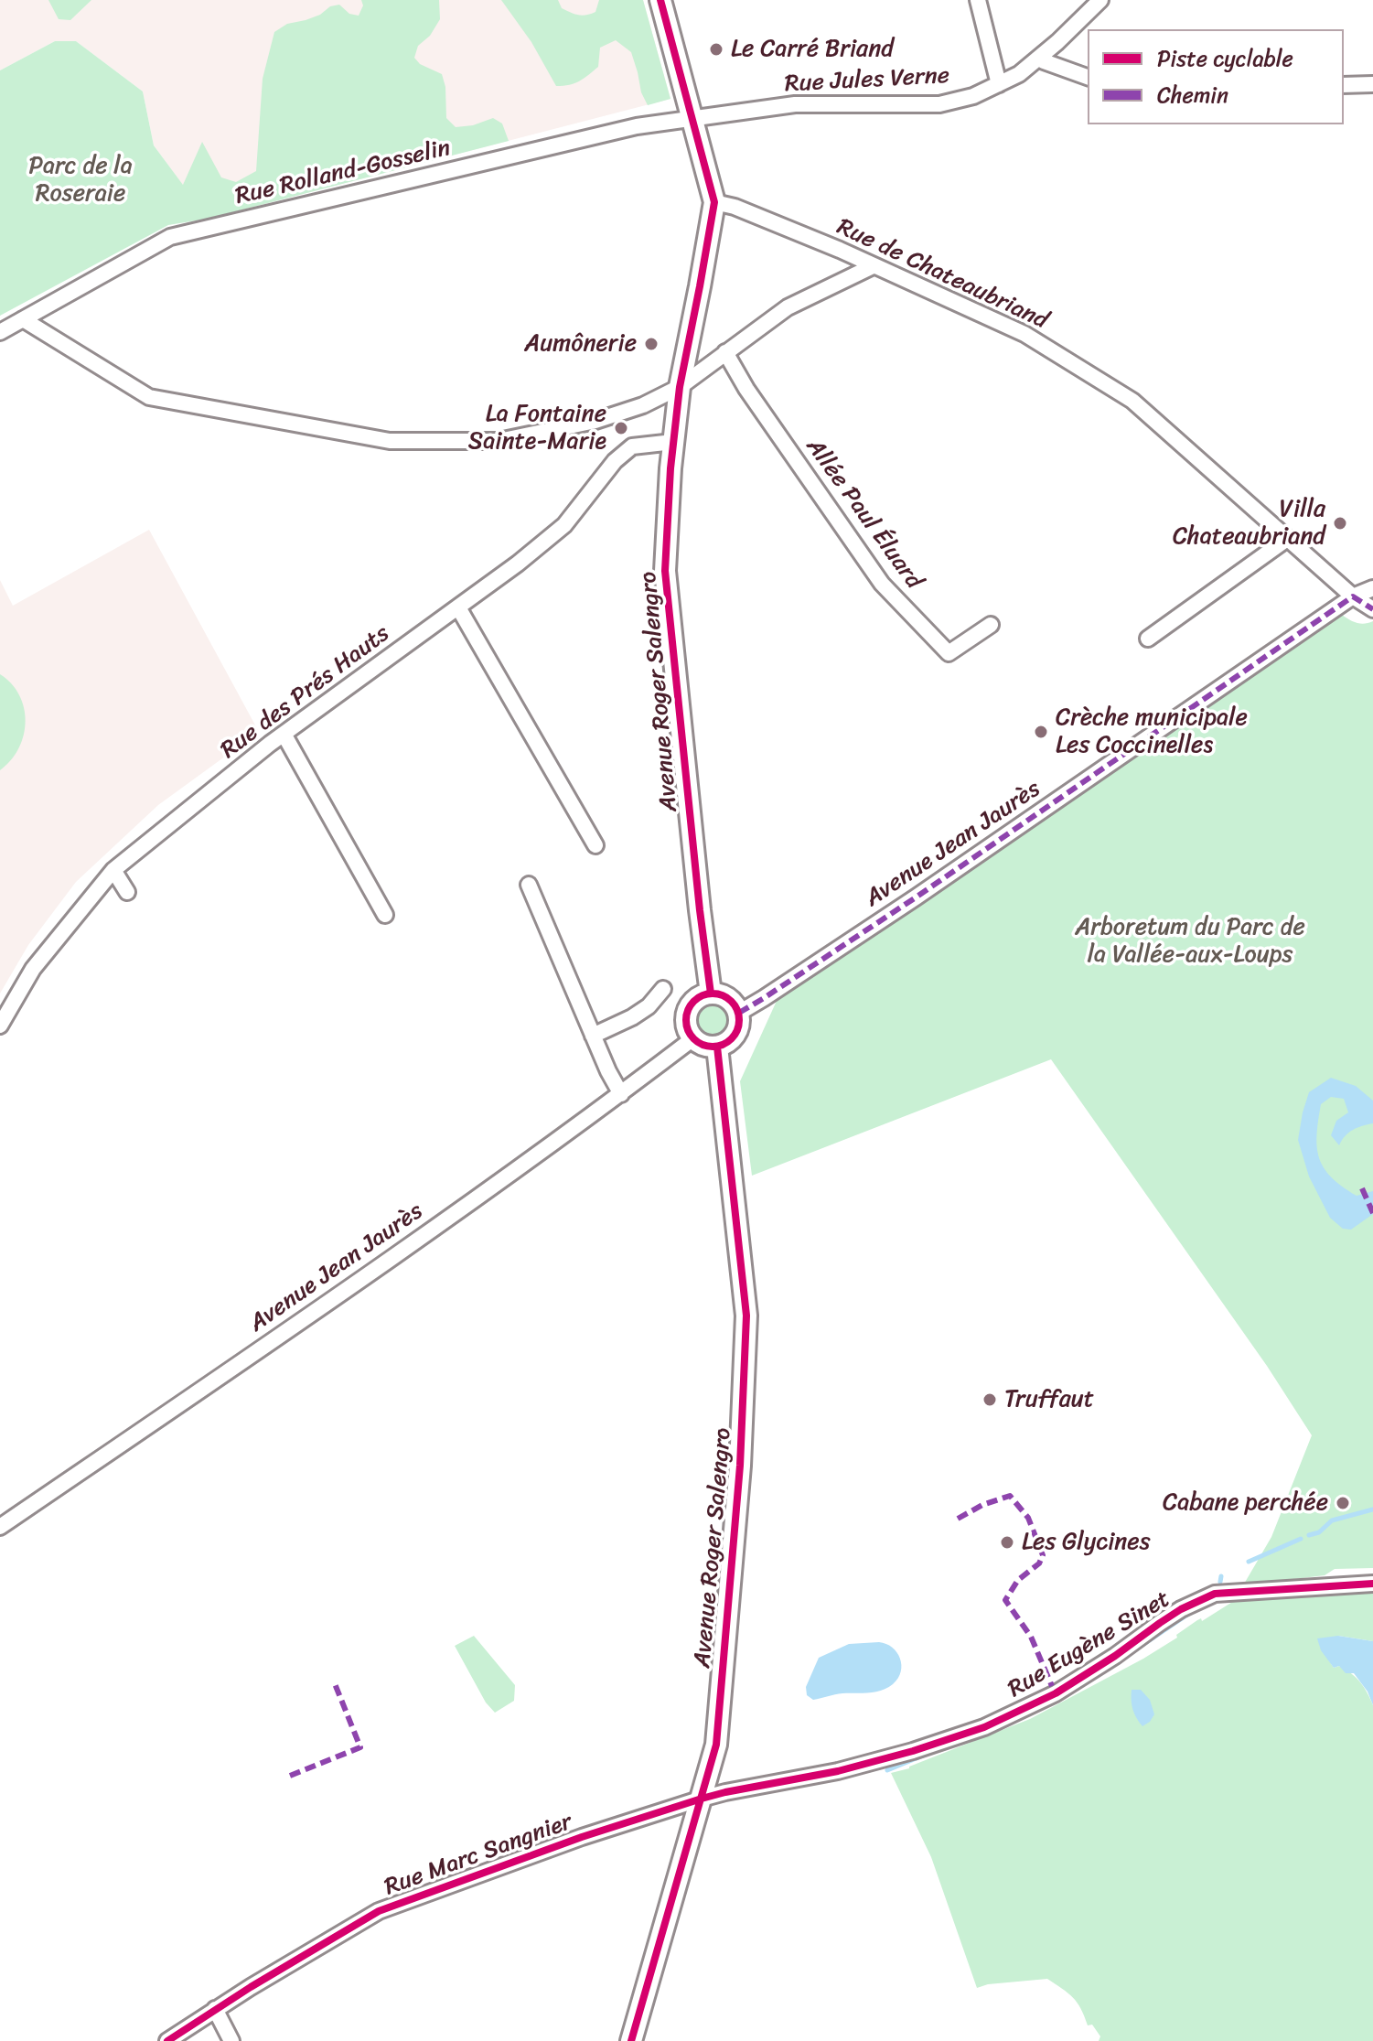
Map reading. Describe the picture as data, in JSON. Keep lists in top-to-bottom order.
{
  "streets": {
    "main road": ["Avenue Roger Salengro"],
    "street": [
      "Rue Jules Verne",
      "Rue Rolland-Gosselin",
      "Rue de Chateaubriand",
      "Allée Paul Éluard",
      "Rue des Prés Hauts",
      "Avenue Jean Jaurès",
      "Rue Eugène Sinet",
      "Rue Marc Sangnier"
    ]
  },
  "crossings": [
    ["Rue Jules Verne", "Rue Rolland-Gosselin"],
    ["Rue Jules Verne", "Avenue Roger Salengro"],
    ["Rue Rolland-Gosselin", "Avenue Roger Salengro"],
    ["Rue de Chateaubriand", "Avenue Roger Salengro"],
    ["Rue de Chateaubriand", "Avenue Jean Jaurès"],
    ["Avenue Roger Salengro", "Rue des Prés Hauts"],
    ["Avenue Roger Salengro", "Avenue Jean Jaurès"],
    ["Avenue Roger Salengro", "Rue Eugène Sinet"],
    ["Avenue Roger Salengro", "Rue Marc Sangnier"],
    ["Rue Eugène Sinet", "Rue Marc Sangnier"]
  ],
  "parks": ["Parc de la Roseraie", "Arboretum du Parc de la Vallée-aux-Loups"],
  "places": [
    "Le Carré Briand",
    "Aumônerie",
    "La Fontaine Sainte-Marie",
    "Villa Chateaubriand",
    "Crèche municipale Les Coccinelles",
    "Truffaut",
    "Cabane perchée",
    "Les Glycines"
  ],
  "legend": ["Piste cyclable", "Chemin"]
}
